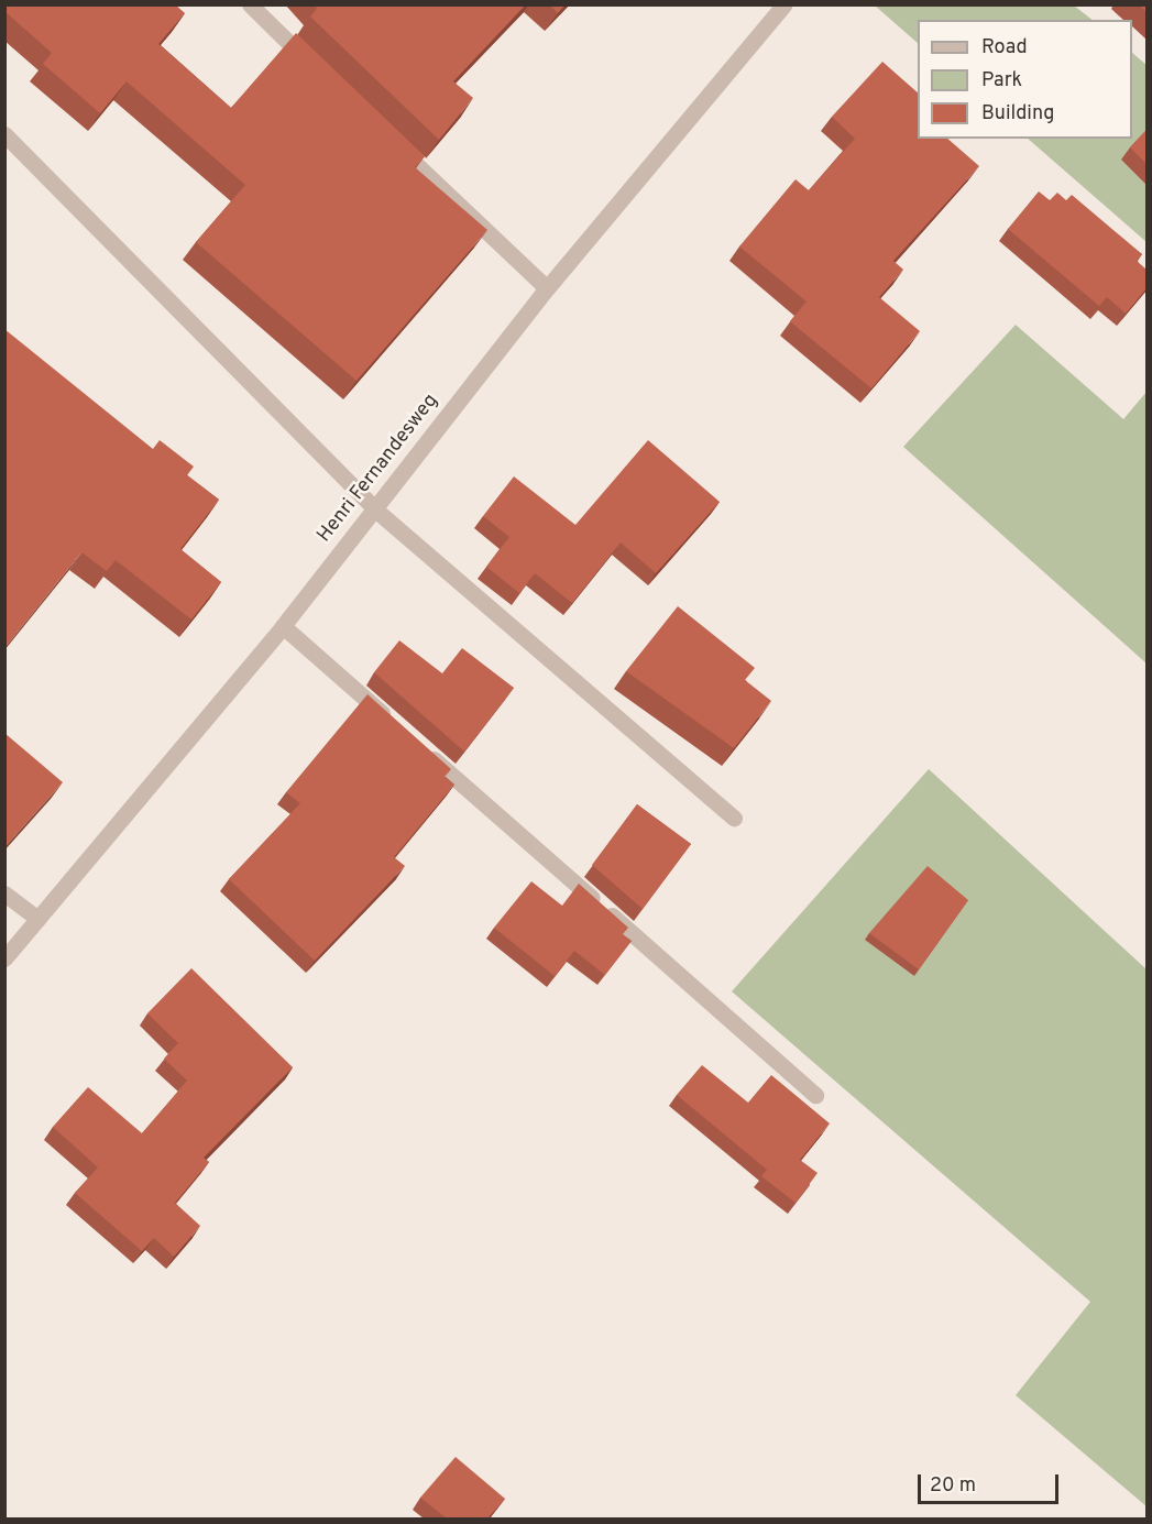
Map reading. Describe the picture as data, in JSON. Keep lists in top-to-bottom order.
{
  "streets": {
    "street": ["Henri Fernandesweg"]
  },
  "legend": ["Road", "Park", "Building"],
  "scale_bar": "20 m"
}
